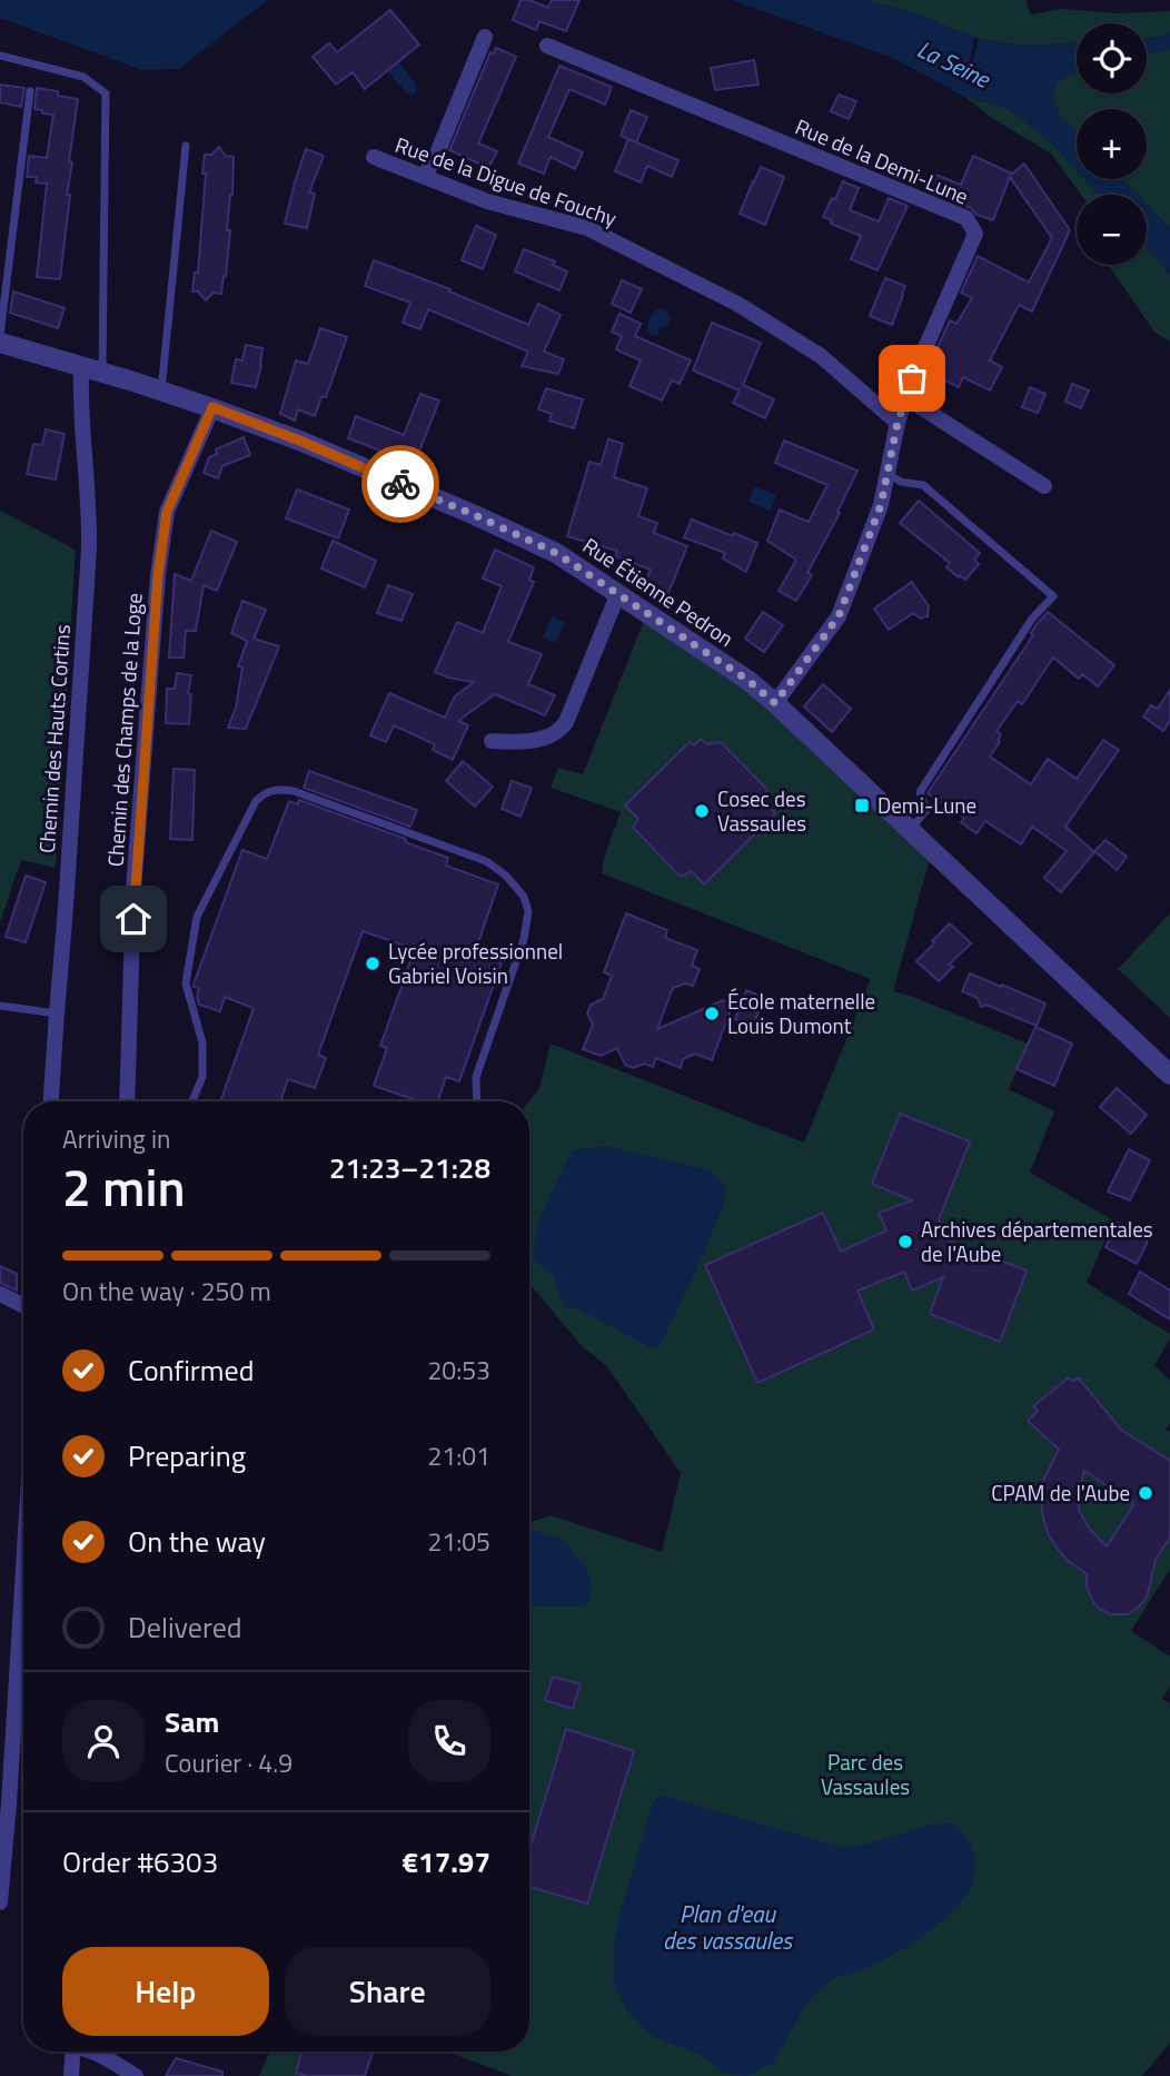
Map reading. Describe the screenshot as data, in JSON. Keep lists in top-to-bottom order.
{
  "streets": {
    "street": [
      "Rue de la Demi-Lune",
      "Rue de la Digue de Fouchy",
      "Rue Étienne Pedron",
      "Chemin des Champs de la Loge",
      "Chemin des Hauts Cortins"
    ]
  },
  "crossings": [
    ["Rue de la Demi-Lune", "Rue de la Digue de Fouchy"],
    ["Rue de la Demi-Lune", "Rue Étienne Pedron"],
    ["Rue Étienne Pedron", "Chemin des Champs de la Loge"],
    ["Rue Étienne Pedron", "Chemin des Hauts Cortins"]
  ],
  "water": ["La Seine", "Plan d'eau des vassaules"],
  "parks": ["Parc des Vassaules"],
  "places": {
    "transit": ["Demi-Lune"],
    "other": [
      "Cosec des Vassaules",
      "Lycée professionnel Gabriel Voisin",
      "École maternelle Louis Dumont",
      "Archives départementales de l'Aube",
      "CPAM de l'Aube"
    ]
  },
  "page": {
    "map_buttons": ["+", "−"],
    "heading": ["2 min", "Arriving in", "21:23–21:28"],
    "panel": [
      "Sam",
      "Courier · 4.9",
      "Order #6303",
      "€17.97"
    ],
    "bar": "On the way · 250 m",
    "list": [
      ["Confirmed", "20:53"],
      ["Preparing", "21:01"],
      ["On the way", "21:05"],
      "Delivered"
    ],
    "buttons": ["Help", "Share"]
  }
}
